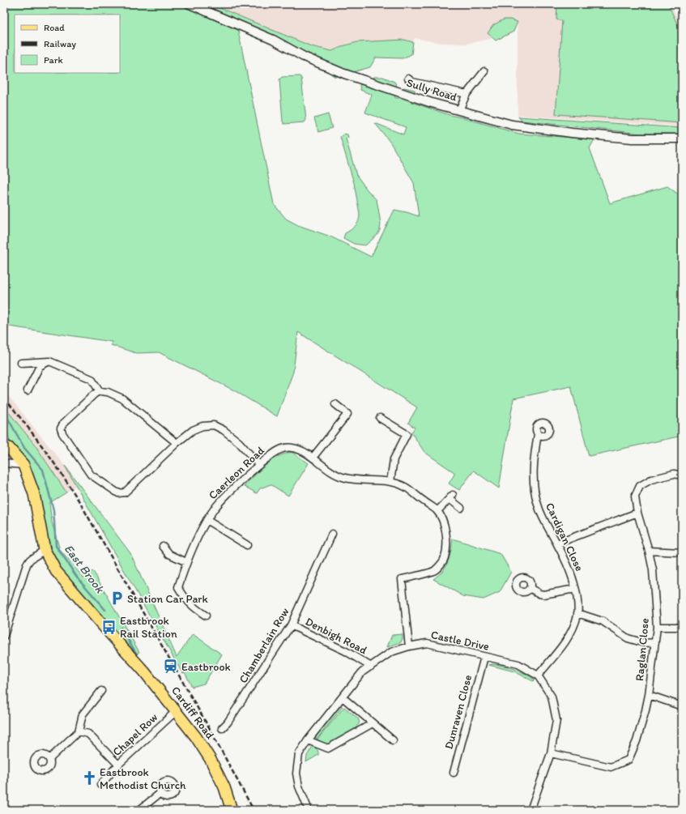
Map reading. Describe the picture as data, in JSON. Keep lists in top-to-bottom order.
{
  "streets": {
    "main road": ["Cardiff Road"],
    "street": [
      "Sully Road",
      "Caerleon Road",
      "Cardigan Close",
      "Denbigh Road",
      "Castle Drive",
      "Chamberlain Row",
      "Raglan Close",
      "Dunraven Close",
      "Chapel Row"
    ]
  },
  "crossings": [
    ["Caerleon Road", "Castle Drive"],
    ["Cardigan Close", "Castle Drive"],
    ["Denbigh Road", "Castle Drive"],
    ["Denbigh Road", "Chamberlain Row"],
    ["Castle Drive", "Raglan Close"],
    ["Castle Drive", "Dunraven Close"]
  ],
  "water": ["East Brook"],
  "places": {
    "parking": ["Station Car Park"],
    "bus stop": ["Eastbrook Rail Station"],
    "station": ["Eastbrook"],
    "church": ["Eastbrook Methodist Church"]
  },
  "legend": ["Road", "Railway", "Park"]
}
